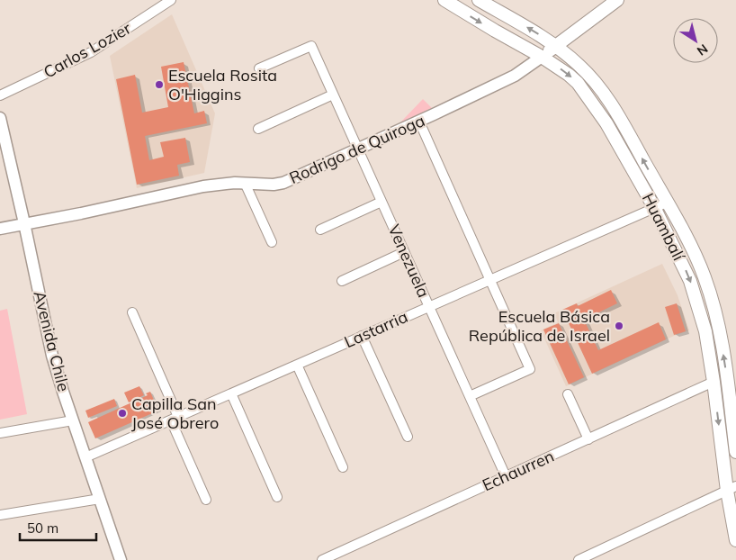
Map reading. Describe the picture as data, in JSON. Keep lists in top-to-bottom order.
{
  "streets": {
    "main road": ["Huambalí"],
    "street": [
      "Carlos Lozier",
      "Rodrigo de Quiroga",
      "Venezuela",
      "Lastarria",
      "Avenida Chile",
      "Echaurren"
    ]
  },
  "crossings": [
    ["Rodrigo de Quiroga", "Huambalí"],
    ["Rodrigo de Quiroga", "Venezuela"],
    ["Rodrigo de Quiroga", "Avenida Chile"],
    ["Huambalí", "Lastarria"],
    ["Huambalí", "Echaurren"],
    ["Venezuela", "Lastarria"],
    ["Venezuela", "Echaurren"],
    ["Lastarria", "Avenida Chile"]
  ],
  "places": ["Escuela Rosita O'Higgins", "Escuela Básica República de Israel", "Capilla San José Obrero"],
  "scale_bar": "50 m",
  "north": "bottom right"
}
